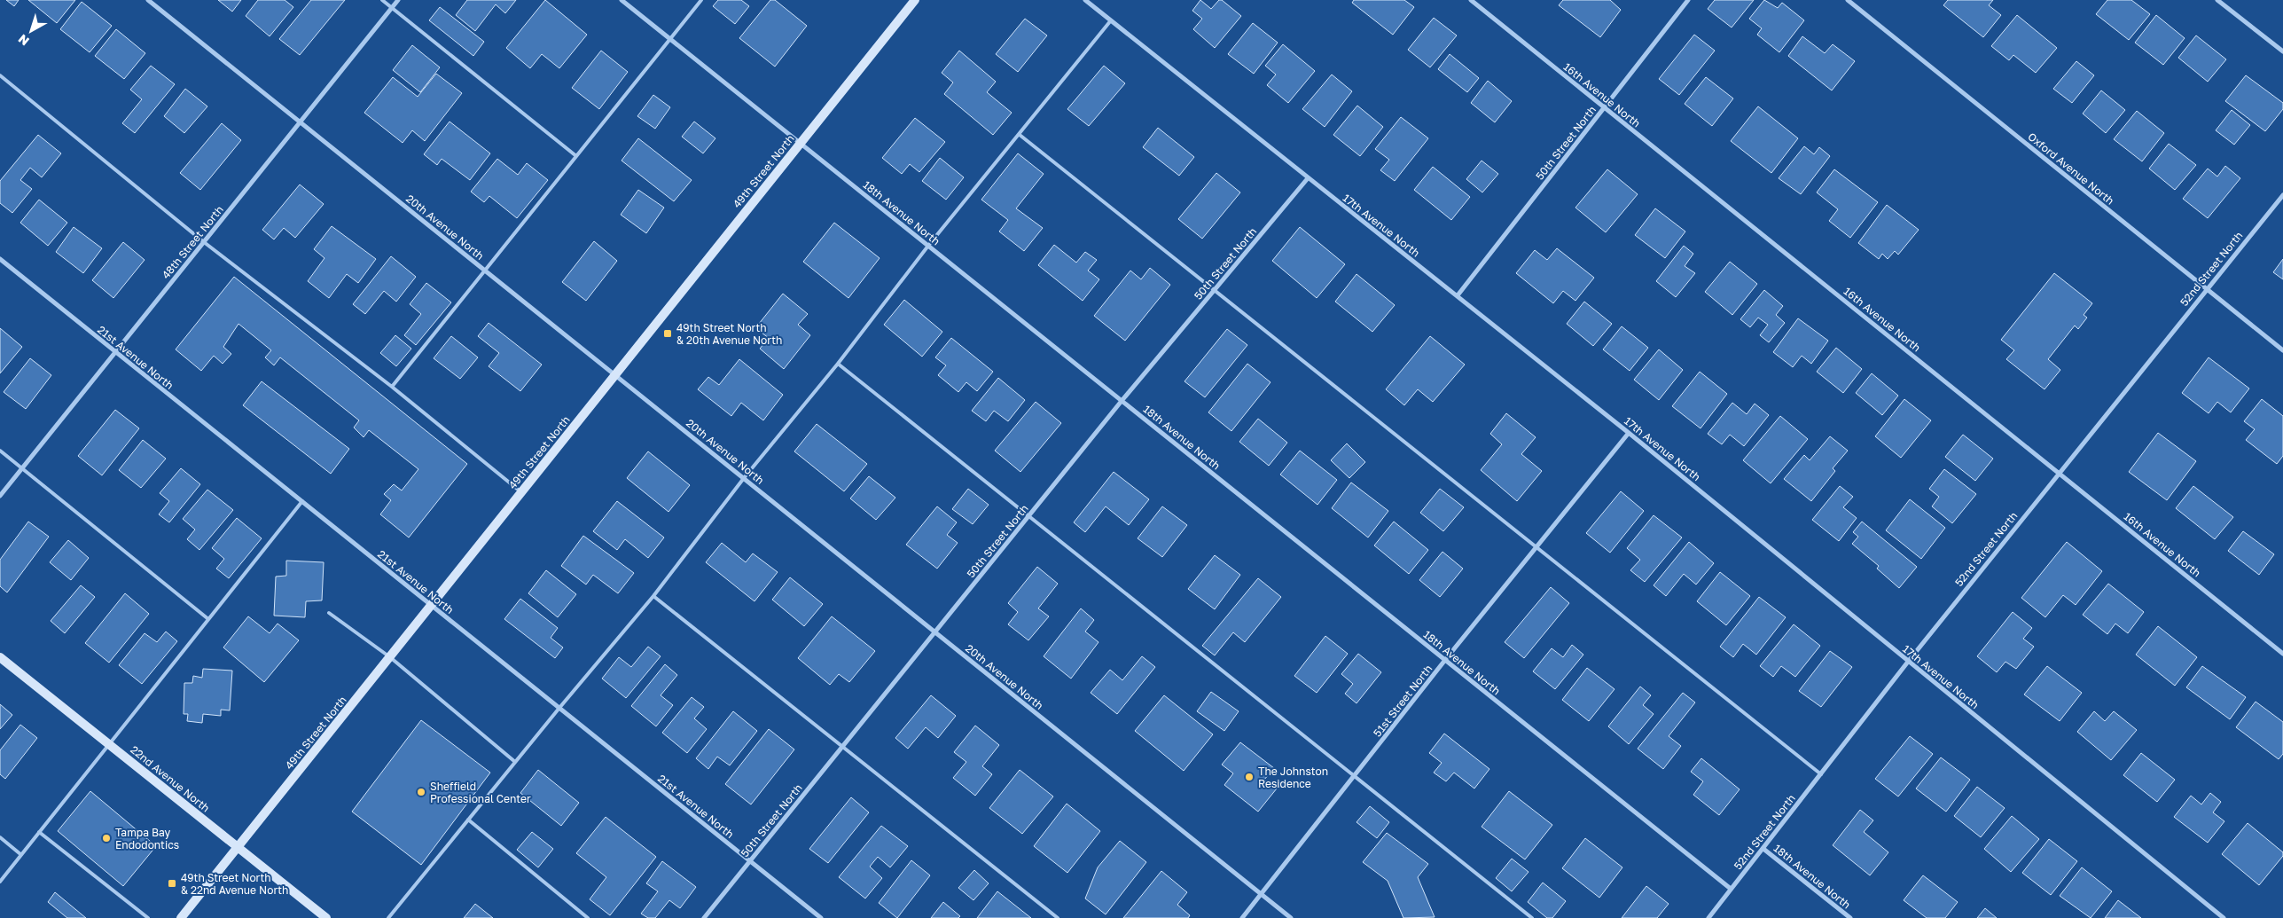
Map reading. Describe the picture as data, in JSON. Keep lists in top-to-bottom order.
{
  "streets": {
    "main road": ["49th Street North", "22nd Avenue North"],
    "street": [
      "16th Avenue North",
      "50th Street North",
      "Oxford Avenue North",
      "18th Avenue North",
      "17th Avenue North",
      "20th Avenue North",
      "48th Street North",
      "52nd Street North",
      "21st Avenue North",
      "51st Street North"
    ]
  },
  "crossings": [
    ["16th Avenue North", "50th Street North"],
    ["16th Avenue North", "52nd Street North"],
    ["50th Street North", "18th Avenue North"],
    ["50th Street North", "17th Avenue North"],
    ["50th Street North", "20th Avenue North"],
    ["50th Street North", "21st Avenue North"],
    ["Oxford Avenue North", "52nd Street North"],
    ["49th Street North", "18th Avenue North"],
    ["49th Street North", "20th Avenue North"],
    ["49th Street North", "21st Avenue North"],
    ["49th Street North", "22nd Avenue North"],
    ["18th Avenue North", "52nd Street North"],
    ["18th Avenue North", "51st Street North"],
    ["17th Avenue North", "52nd Street North"],
    ["17th Avenue North", "51st Street North"],
    ["20th Avenue North", "48th Street North"],
    ["20th Avenue North", "51st Street North"],
    ["48th Street North", "21st Avenue North"]
  ],
  "places": {
    "transit": ["49th Street North & 20th Avenue North", "49th Street North & 22nd Avenue North"],
    "other": ["The Johnston Residence", "Sheffield Professional Center", "Tampa Bay Endodontics"]
  },
  "north": "bottom left"
}
